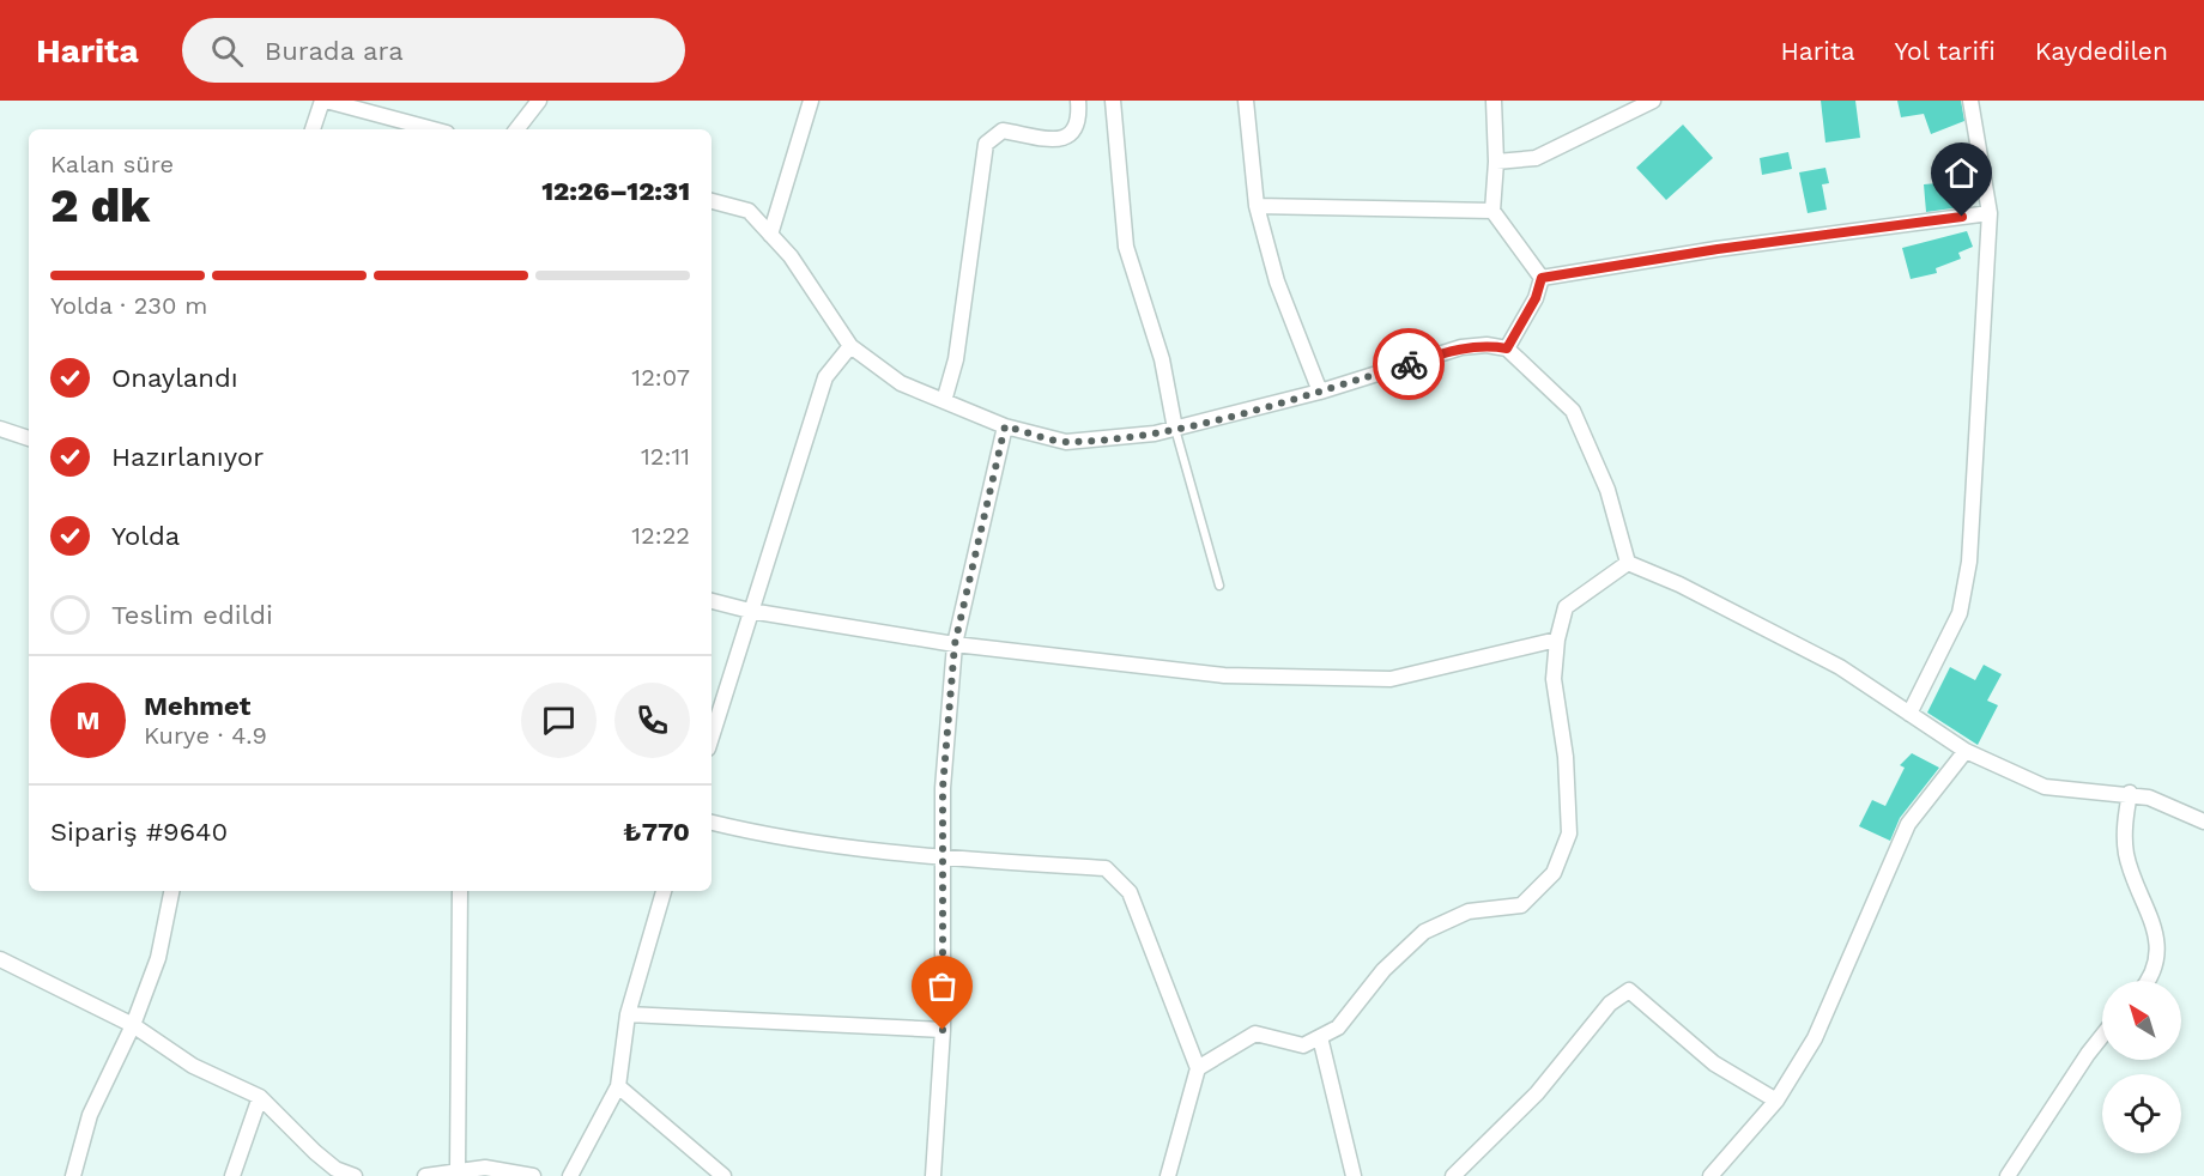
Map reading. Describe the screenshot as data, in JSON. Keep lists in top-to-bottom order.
{
  "north": "top left",
  "page": {
    "header": "Harita",
    "search": "Burada ara",
    "nav": ["Harita", "Yol tarifi", "Kaydedilen"],
    "heading": ["2 dk", "Kalan süre", "12:26–12:31"],
    "panel": [
      "Mehmet",
      "Kurye · 4.9",
      "Sipariş #9640",
      "₺770"
    ],
    "bar": "Yolda · 230 m",
    "list": [
      ["Onaylandı", "12:07"],
      ["Hazırlanıyor", "12:11"],
      ["Yolda", "12:22"],
      "Teslim edildi"
    ],
    "round": "M"
  }
}
